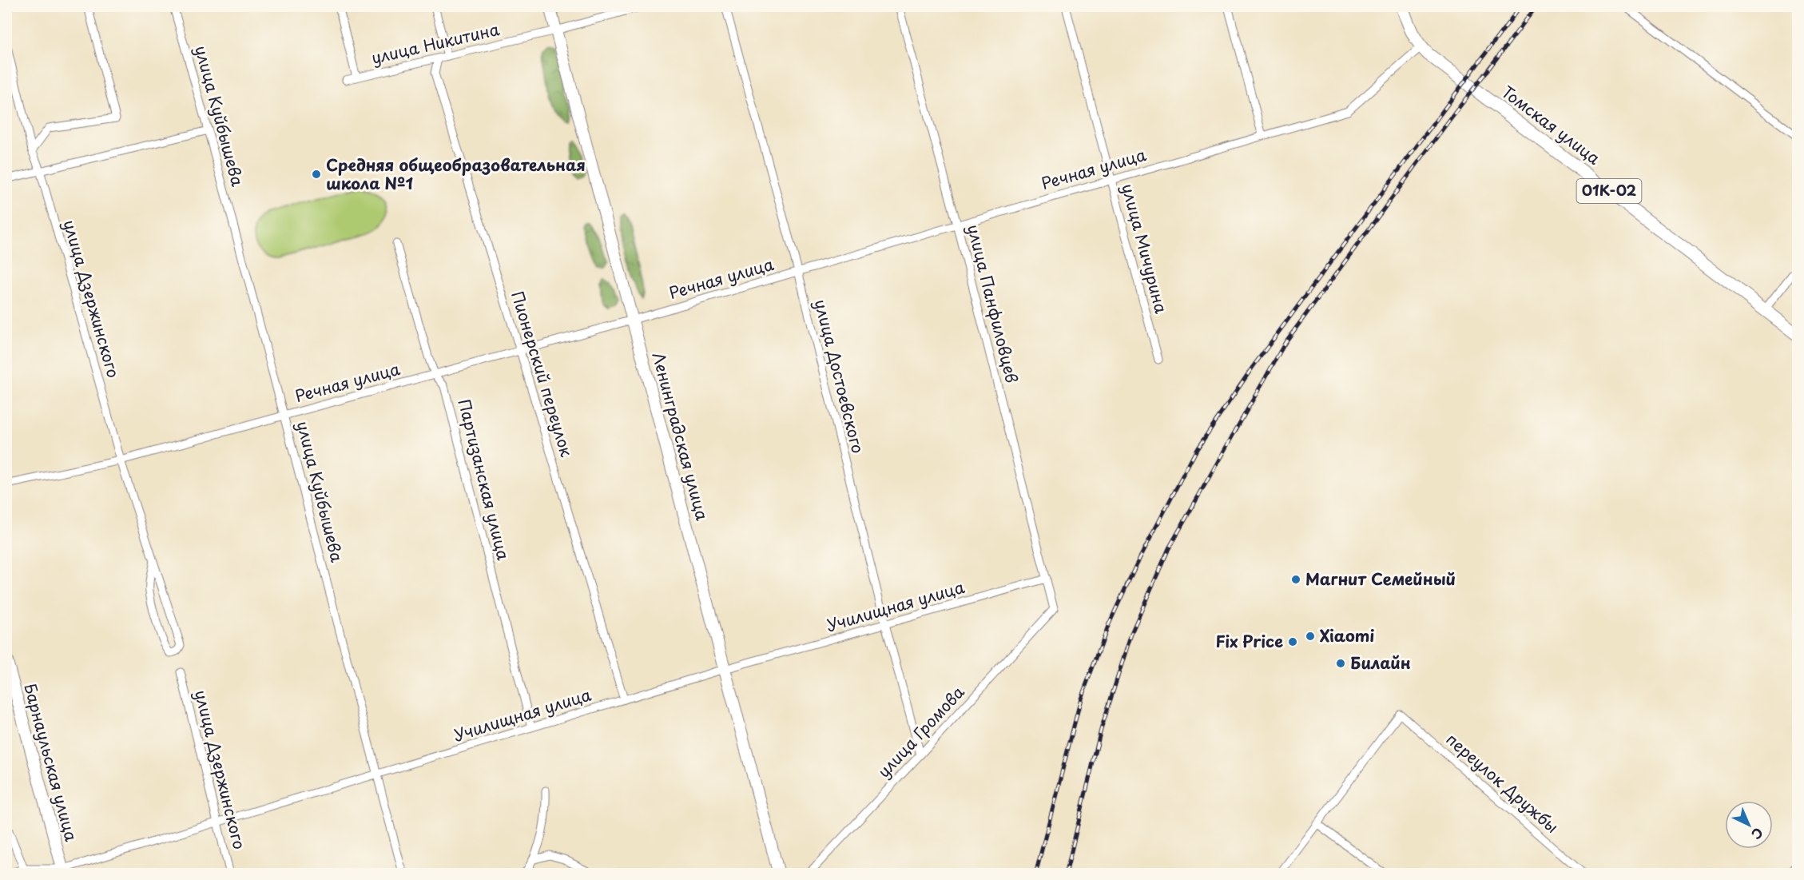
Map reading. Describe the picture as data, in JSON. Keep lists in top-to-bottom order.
{
  "streets": {
    "main road": ["Томская улица", "01К-02"],
    "street": [
      "улица Никитина",
      "улица Куйбышева",
      "Речная улица",
      "улица Мичурина",
      "улица Дзержинского",
      "улица Панфиловцев",
      "Пионерский переулок",
      "улица Достоевского",
      "Ленинградская улица",
      "Партизанская улица",
      "Училищная улица",
      "улица Громова",
      "Барнаульская улица",
      "переулок Дружбы"
    ]
  },
  "crossings": [
    ["улица Никитина", "Пионерский переулок"],
    ["улица Никитина", "Ленинградская улица"],
    ["улица Куйбышева", "Речная улица"],
    ["улица Куйбышева", "Училищная улица"],
    ["Томская улица", "Речная улица"],
    ["Томская улица", "01К-02"],
    ["Речная улица", "01К-02"],
    ["Речная улица", "улица Мичурина"],
    ["Речная улица", "улица Дзержинского"],
    ["Речная улица", "улица Панфиловцев"],
    ["Речная улица", "Пионерский переулок"],
    ["Речная улица", "улица Достоевского"],
    ["Речная улица", "Ленинградская улица"],
    ["Речная улица", "Партизанская улица"],
    ["улица Дзержинского", "Училищная улица"],
    ["улица Панфиловцев", "Училищная улица"],
    ["улица Панфиловцев", "улица Громова"],
    ["Пионерский переулок", "Училищная улица"],
    ["улица Достоевского", "Училищная улица"],
    ["улица Достоевского", "улица Громова"],
    ["Ленинградская улица", "Училищная улица"],
    ["Партизанская улица", "Училищная улица"],
    ["Училищная улица", "Барнаульская улица"]
  ],
  "places": [
    "Средняя общеобразовательная школа №1",
    "Магнит Семейный",
    "Xiaomi",
    "Fix Price",
    "Билайн"
  ],
  "north": "bottom right"
}
